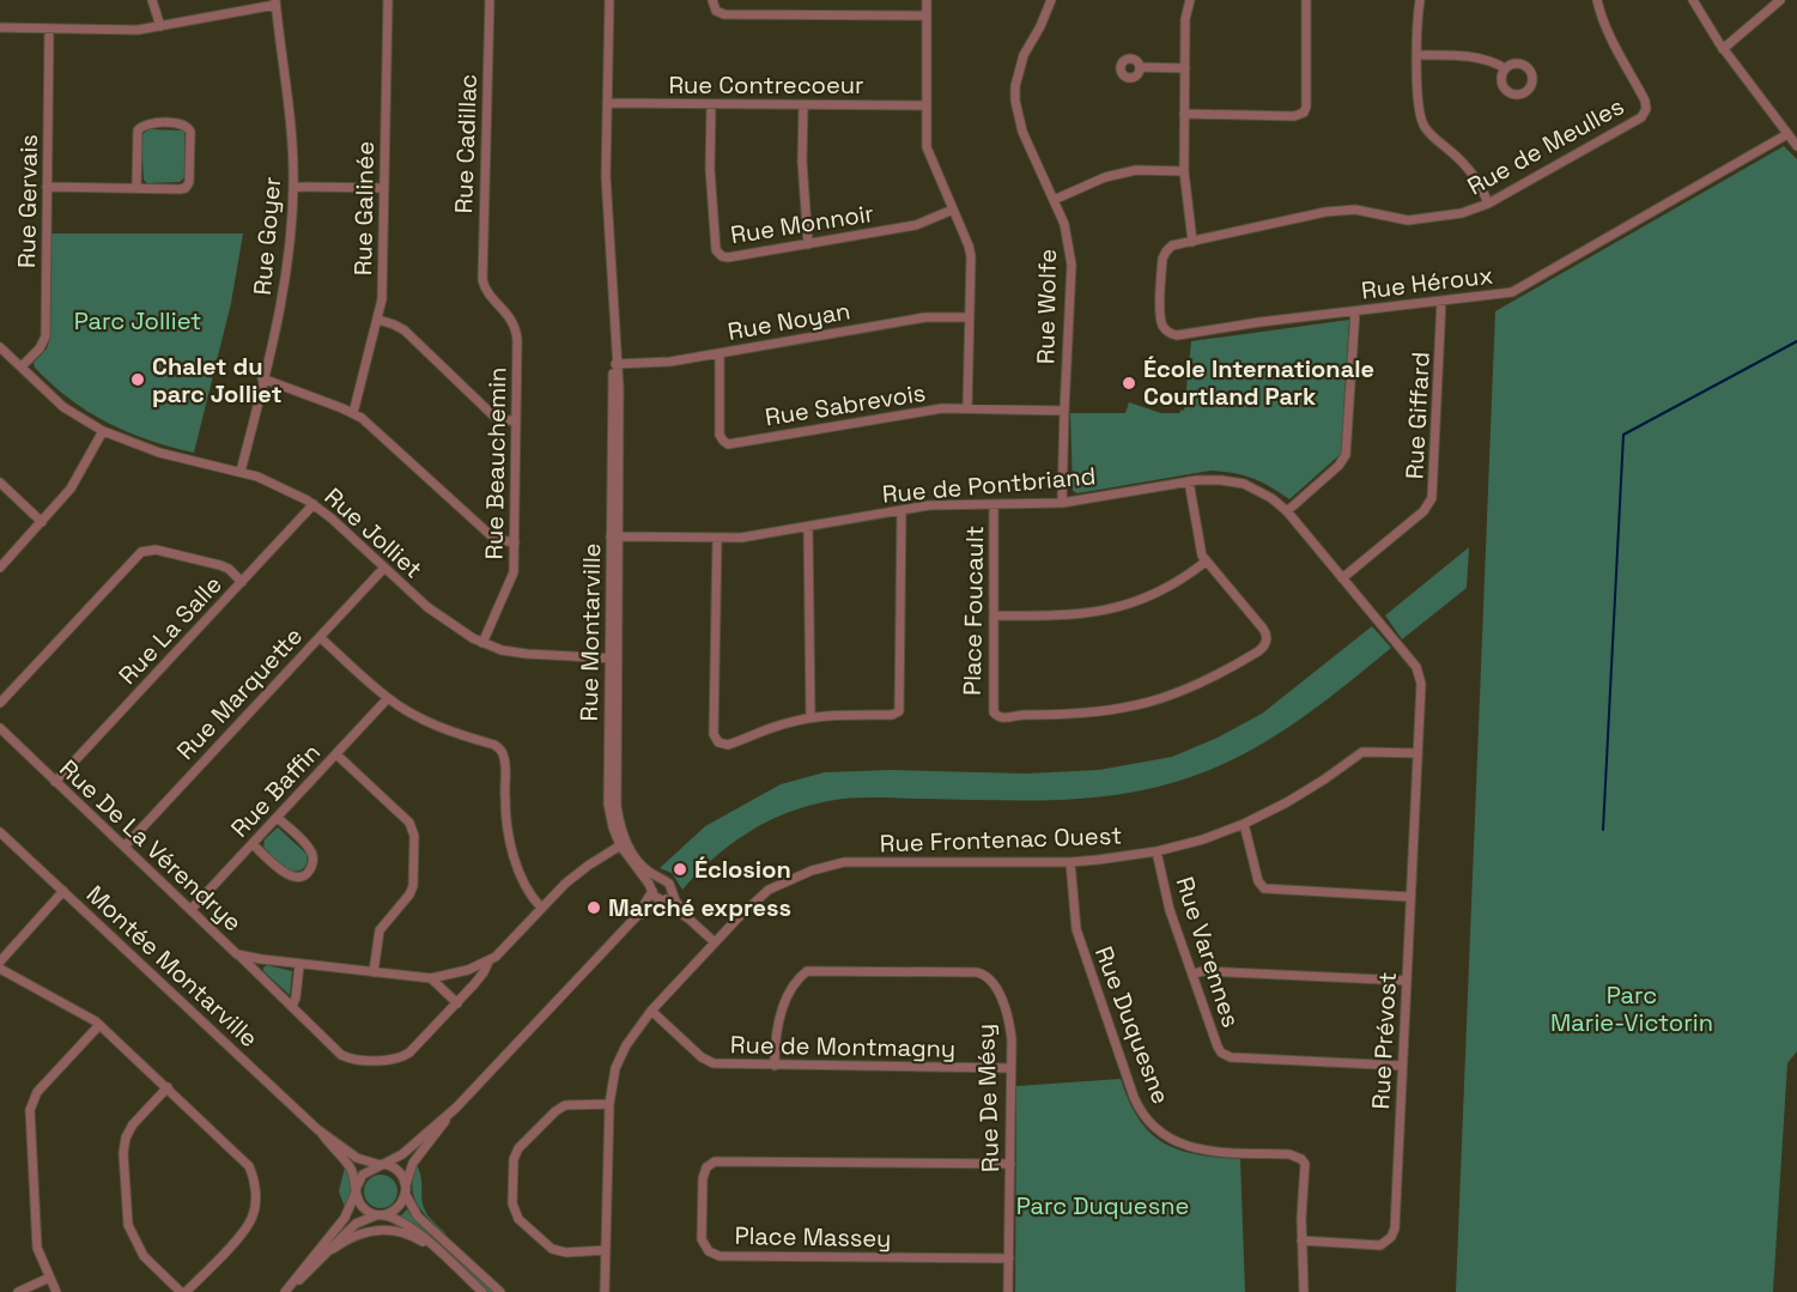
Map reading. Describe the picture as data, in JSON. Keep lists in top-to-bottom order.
{
  "streets": {
    "street": [
      "Rue Contrecoeur",
      "Rue Cadillac",
      "Rue de Meulles",
      "Rue Gervais",
      "Rue Galinée",
      "Rue Monnoir",
      "Rue Goyer",
      "Rue Héroux",
      "Rue Wolfe",
      "Rue Noyan",
      "Rue Sabrevois",
      "Rue Giffard",
      "Rue Beauchemin",
      "Rue de Pontbriand",
      "Rue Jolliet",
      "Place Foucault",
      "Rue La Salle",
      "Rue Montarville",
      "Rue Marquette",
      "Rue Baffin",
      "Rue Frontenac Ouest",
      "Rue De La Vérendrye",
      "Rue Varennes",
      "Montée Montarville",
      "Rue Duquesne",
      "Rue Prévost",
      "Rue de Montmagny",
      "Rue De Mésy",
      "Place Massey"
    ]
  },
  "crossings": [
    ["Rue Contrecoeur", "Rue Monnoir"],
    ["Rue Contrecoeur", "Rue Montarville"],
    ["Rue Cadillac", "Rue Beauchemin"],
    ["Rue de Meulles", "Rue Héroux"],
    ["Rue Gervais", "Rue Jolliet"],
    ["Rue Goyer", "Rue Jolliet"],
    ["Rue Héroux", "Rue Giffard"],
    ["Rue Wolfe", "Rue Sabrevois"],
    ["Rue Wolfe", "Rue de Pontbriand"],
    ["Rue Noyan", "Rue Sabrevois"],
    ["Rue Noyan", "Rue Montarville"],
    ["Rue Giffard", "Rue de Pontbriand"],
    ["Rue Beauchemin", "Rue Jolliet"],
    ["Rue de Pontbriand", "Place Foucault"],
    ["Rue de Pontbriand", "Rue Montarville"],
    ["Rue de Pontbriand", "Rue Frontenac Ouest"],
    ["Rue de Pontbriand", "Rue Prévost"],
    ["Rue Jolliet", "Rue La Salle"],
    ["Rue Jolliet", "Rue Montarville"],
    ["Rue Jolliet", "Rue Marquette"],
    ["Rue La Salle", "Rue De La Vérendrye"],
    ["Rue Montarville", "Rue Frontenac Ouest"],
    ["Rue Montarville", "Rue De La Vérendrye"],
    ["Rue Marquette", "Rue De La Vérendrye"],
    ["Rue Baffin", "Rue De La Vérendrye"],
    ["Rue Frontenac Ouest", "Rue Varennes"],
    ["Rue Frontenac Ouest", "Rue Duquesne"],
    ["Rue Frontenac Ouest", "Rue Prévost"],
    ["Rue Frontenac Ouest", "Rue de Montmagny"],
    ["Rue Varennes", "Rue Prévost"],
    ["Rue Duquesne", "Rue Prévost"],
    ["Rue de Montmagny", "Rue De Mésy"],
    ["Rue De Mésy", "Place Massey"]
  ],
  "parks": ["Parc Jolliet", "Parc Marie-Victorin", "Parc Duquesne"],
  "places": [
    "Chalet du parc Jolliet",
    "École Internationale Courtland Park",
    "Éclosion",
    "Marché express"
  ]
}
